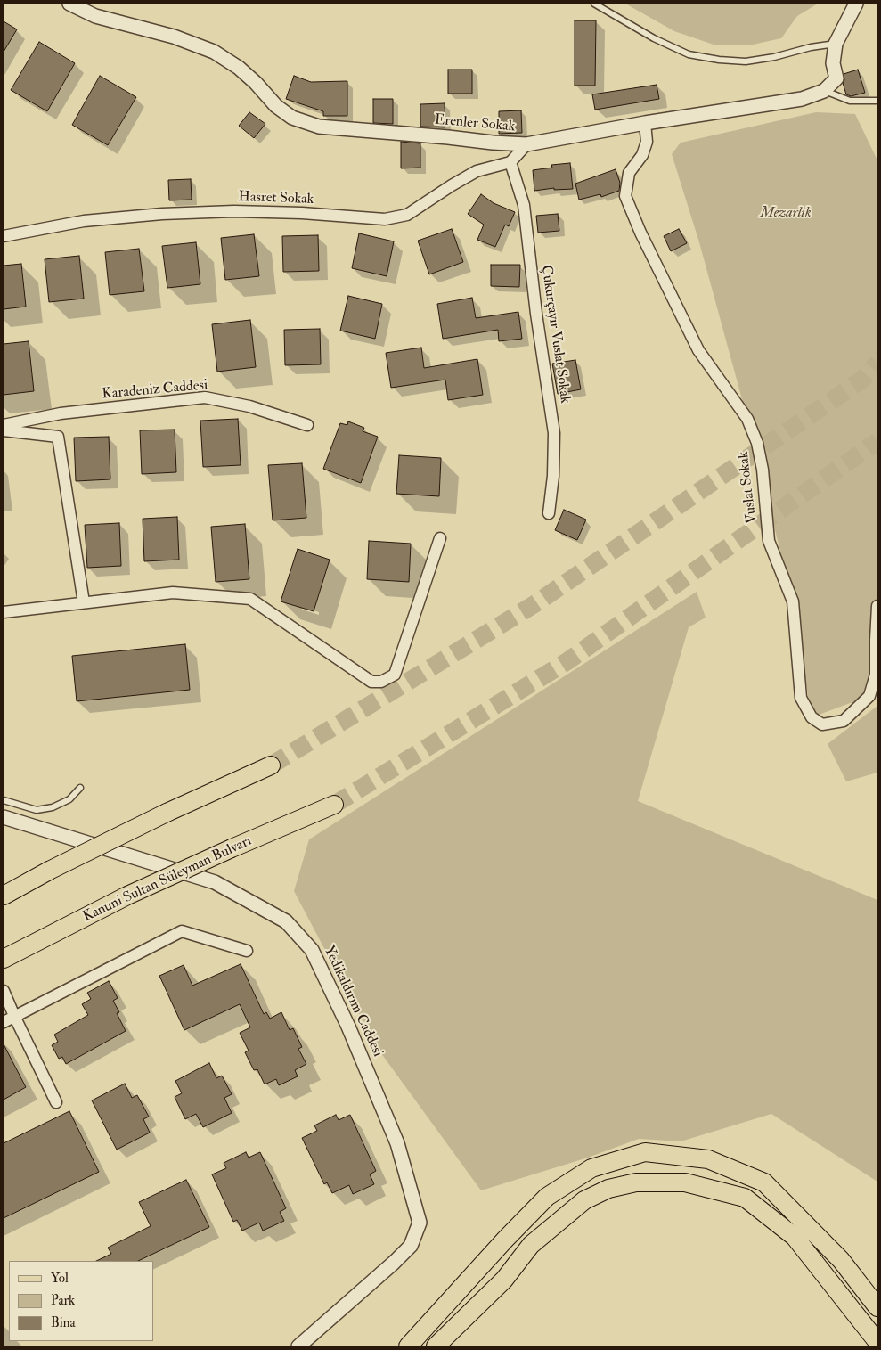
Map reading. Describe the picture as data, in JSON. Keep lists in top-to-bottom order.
{
  "streets": {
    "main road": ["Kanuni Sultan Süleyman Bulvarı"],
    "street": [
      "Erenler Sokak",
      "Hasret Sokak",
      "Çukurçayır Vuslat Sokak",
      "Karadeniz Caddesi",
      "Vuslat Sokak",
      "Yedikaldırım Caddesi"
    ]
  },
  "crossings": [
    ["Erenler Sokak", "Vuslat Sokak"],
    ["Hasret Sokak", "Çukurçayır Vuslat Sokak"]
  ],
  "parks": ["Mezarlık"],
  "legend": ["Yol", "Park", "Bina"]
}
